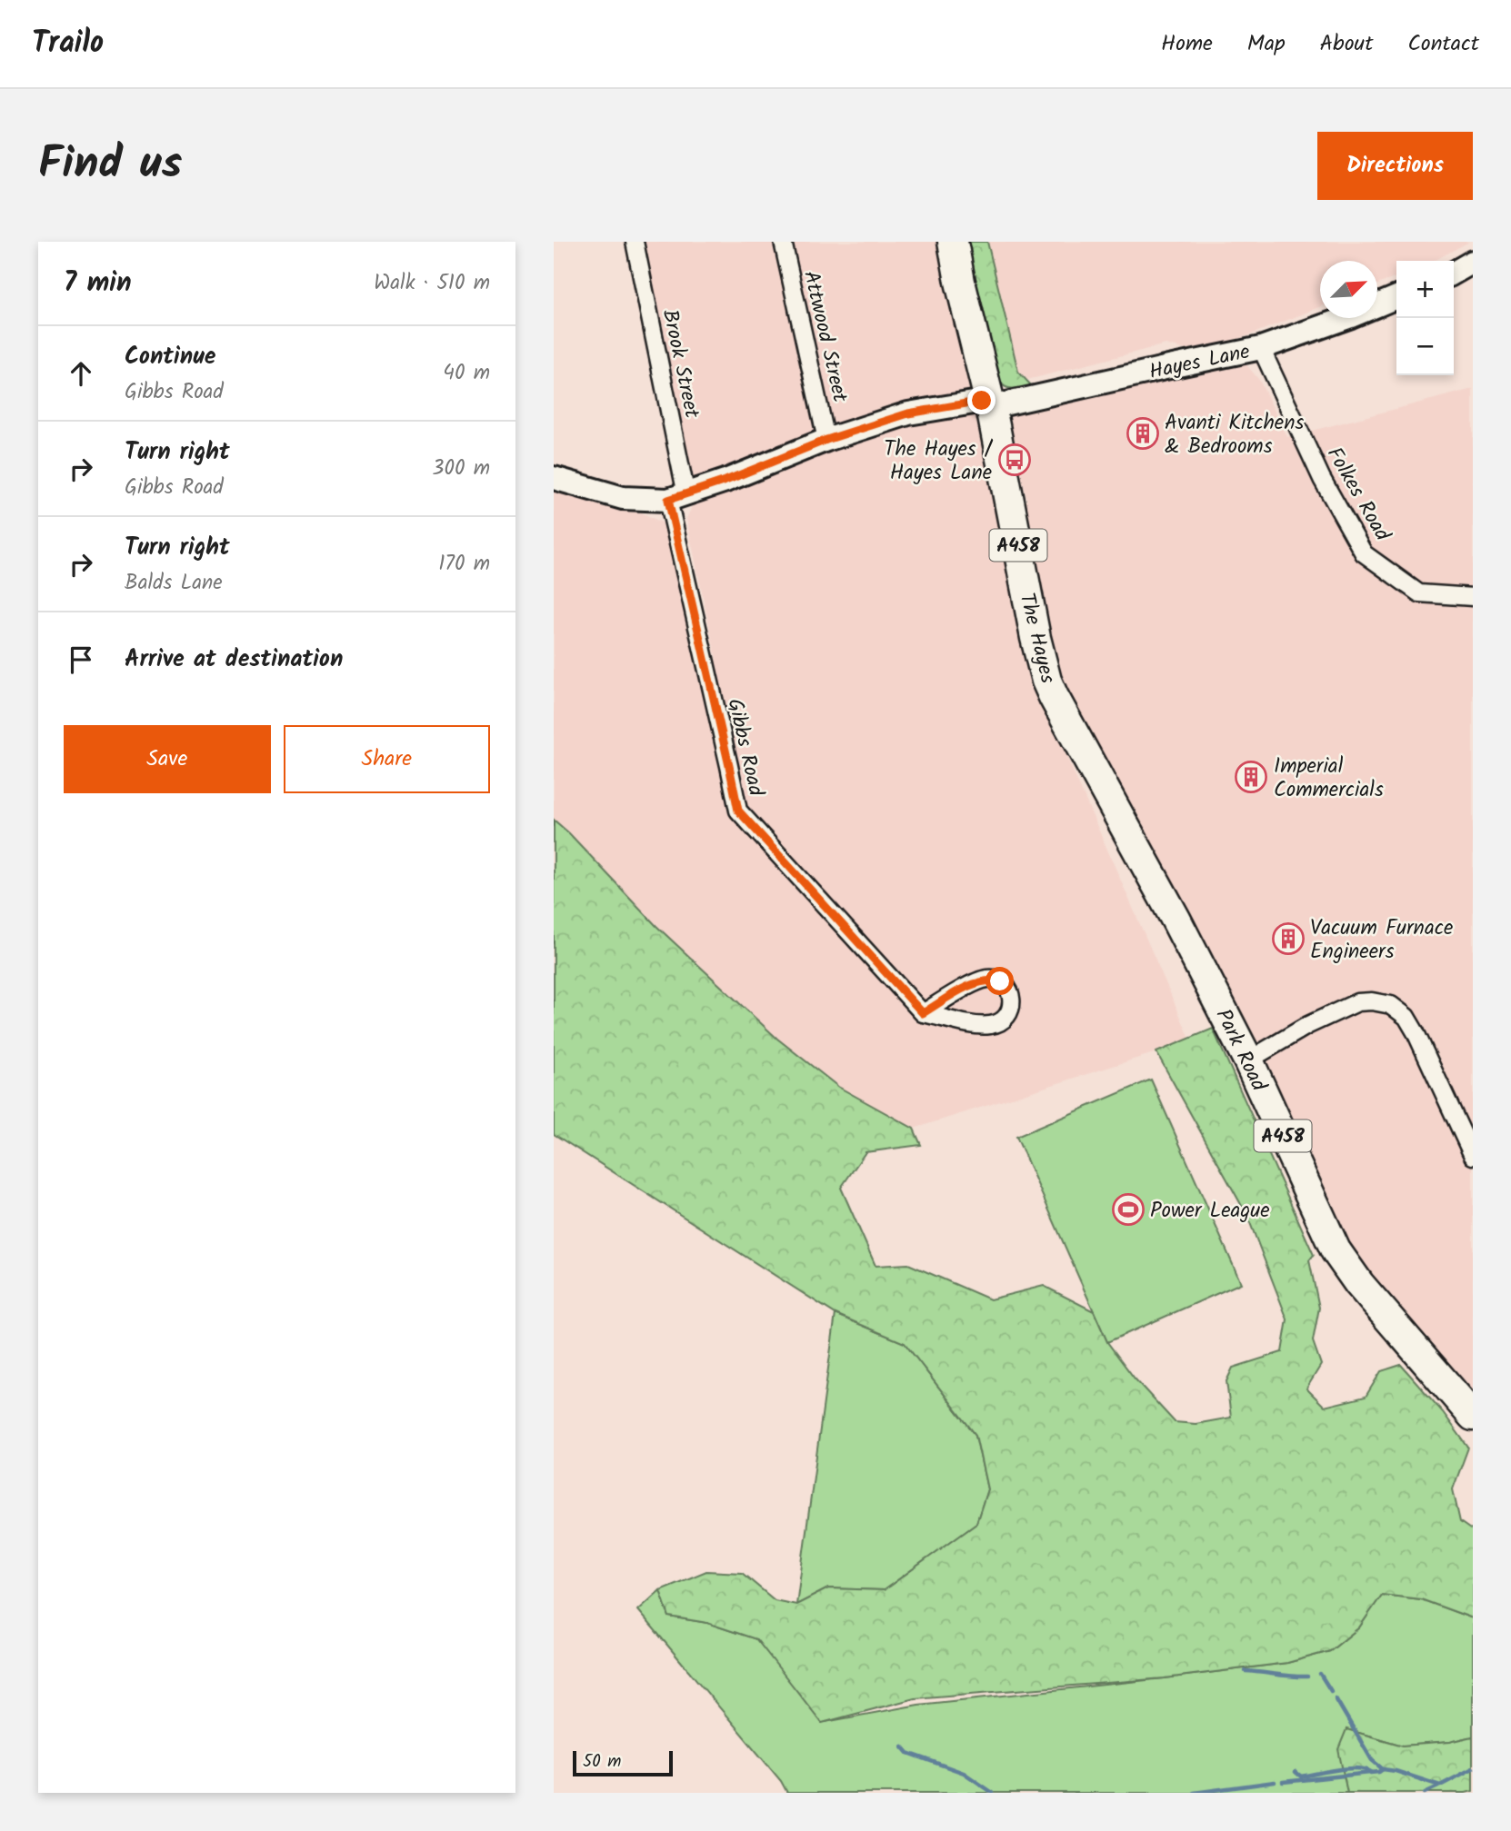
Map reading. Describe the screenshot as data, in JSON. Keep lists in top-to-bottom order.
{
  "streets": {
    "highway": ["A458", "The Hayes", "Park Road"],
    "street": [
      "Attwood Street",
      "Hayes Lane",
      "Brook Street",
      "Folkes Road",
      "Gibbs Road"
    ]
  },
  "crossings": [
    ["Attwood Street", "Hayes Lane"],
    ["Hayes Lane", "Brook Street"],
    ["Hayes Lane", "Folkes Road"],
    ["Hayes Lane", "The Hayes"],
    ["Hayes Lane", "Gibbs Road"],
    ["Brook Street", "Gibbs Road"],
    ["The Hayes", "Park Road"]
  ],
  "places": {
    "building": ["Avanti Kitchens & Bedrooms", "Imperial Commercials", "Vacuum Furnace Engineers"],
    "bus stop": ["The Hayes / Hayes Lane"],
    "sports": ["Power League"]
  },
  "scale_bar": "50 m",
  "north": "top right",
  "page": {
    "header": "Trailo",
    "nav": [
      "Home",
      "Map",
      "About",
      "Contact"
    ],
    "title": "Find us",
    "buttons": [
      "Directions",
      ["Save", "Share"]
    ],
    "heading": ["7 min", "Walk · 510 m"],
    "map_buttons": ["+", "−"],
    "list": [
      ["Continue", "Gibbs Road", "40 m"],
      ["Turn right", "Gibbs Road", "300 m"],
      ["Turn right", "Balds Lane", "170 m"],
      "Arrive at destination"
    ],
    "scale": "50 m"
  }
}
